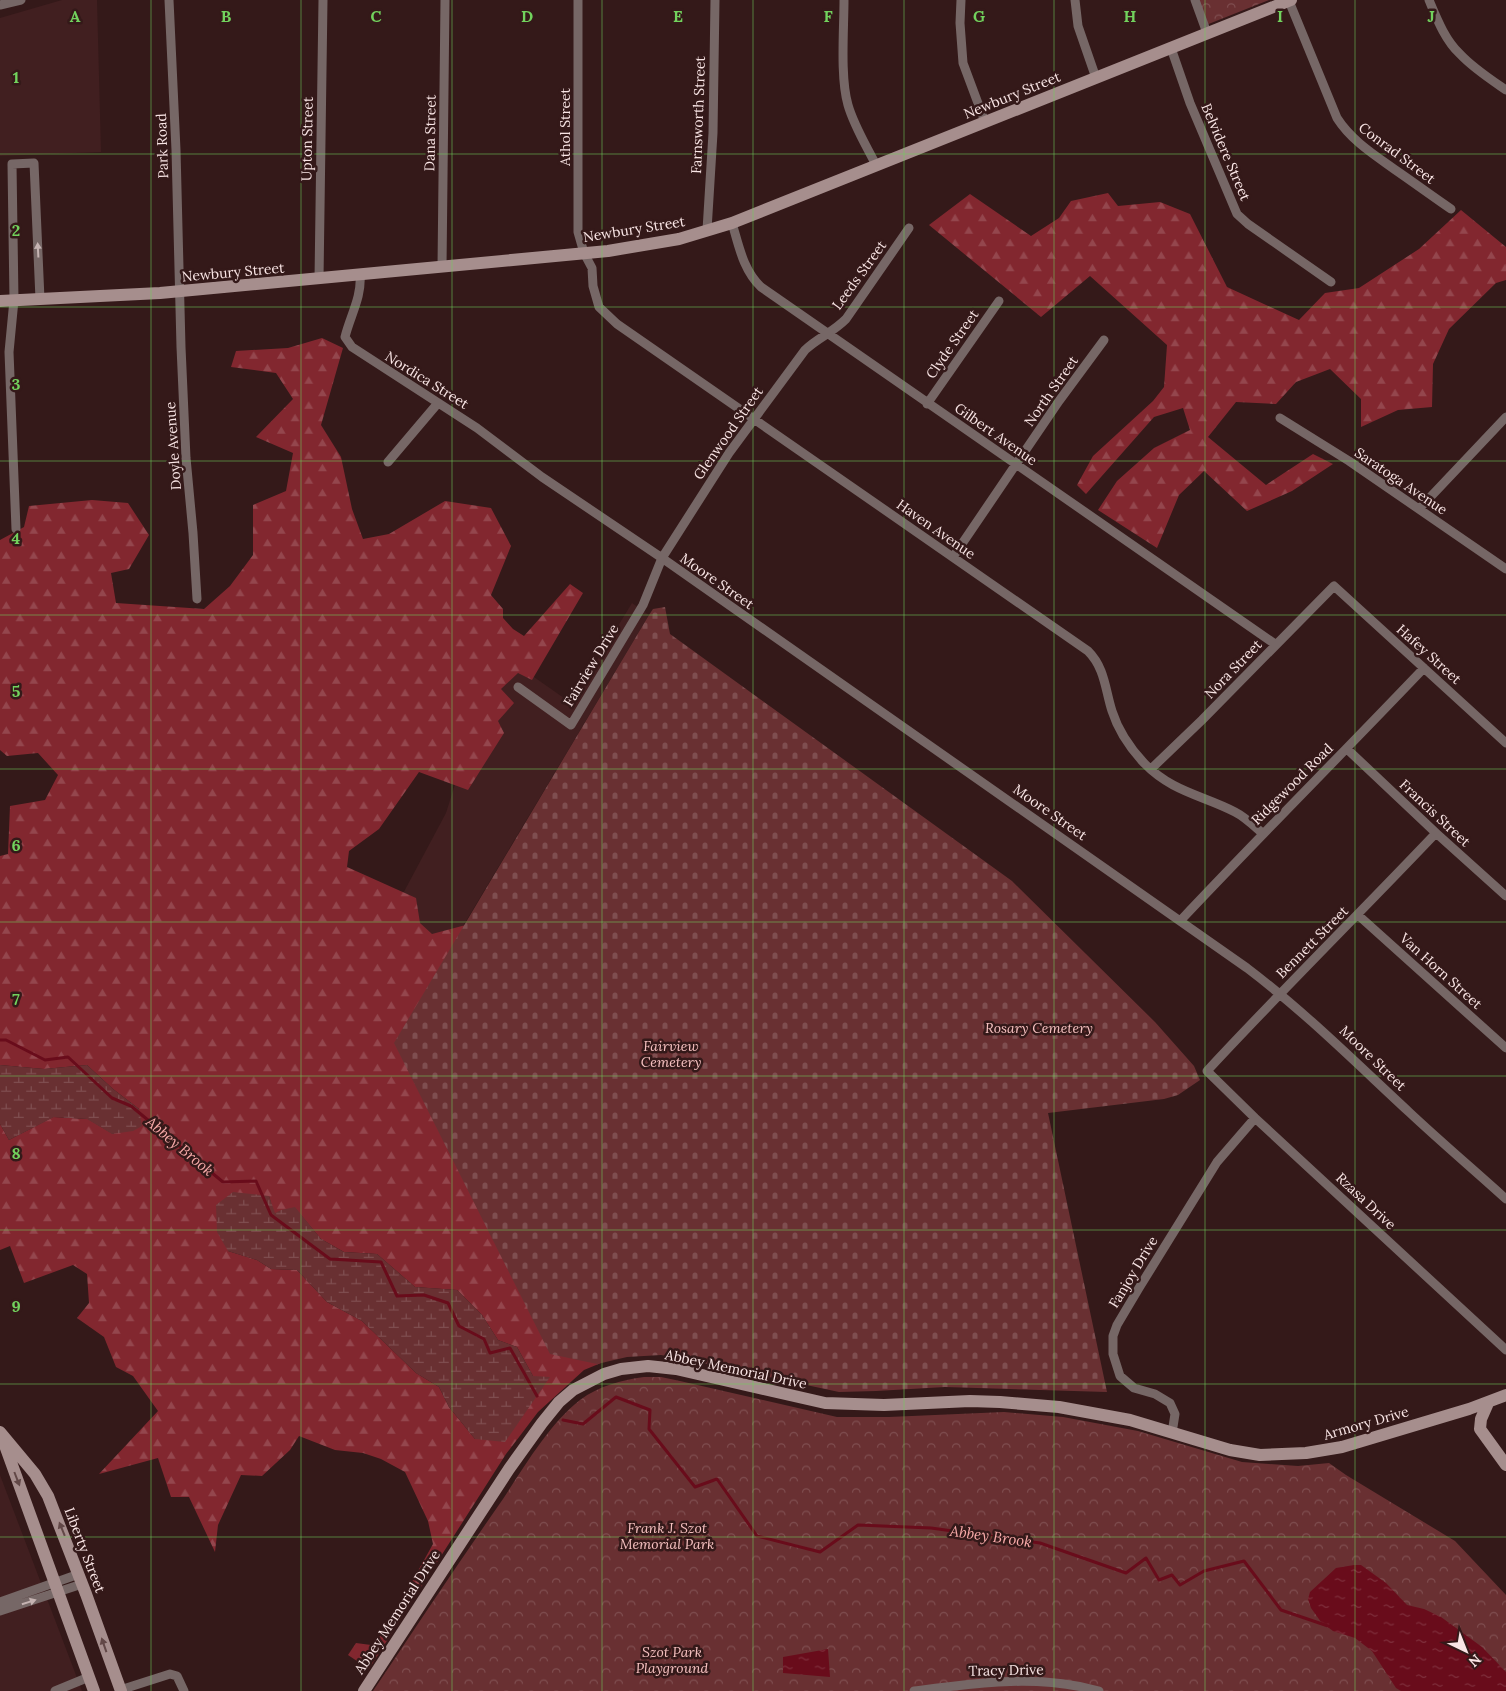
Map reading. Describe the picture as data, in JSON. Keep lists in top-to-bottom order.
{
  "streets": {
    "main road": [
      "Newbury Street",
      "Abbey Memorial Drive",
      "Armory Drive",
      "Liberty Street"
    ],
    "street": [
      "Farnsworth Street",
      "Athol Street",
      "Dana Street",
      "Upton Street",
      "Park Road",
      "Belvidere Street",
      "Conrad Street",
      "Leeds Street",
      "Clyde Street",
      "Nordica Street",
      "North Street",
      "Glenwood Street",
      "Gilbert Avenue",
      "Doyle Avenue",
      "Saratoga Avenue",
      "Haven Avenue",
      "Moore Street",
      "Hafey Street",
      "Fairview Drive",
      "Nora Street",
      "Ridgewood Road",
      "Francis Street",
      "Bennett Street",
      "Van Horn Street",
      "Rzasa Drive",
      "Fanjoy Drive",
      "Tracy Drive"
    ]
  },
  "crossings": [
    ["Newbury Street", "Farnsworth Street"],
    ["Newbury Street", "Athol Street"],
    ["Newbury Street", "Dana Street"],
    ["Newbury Street", "Upton Street"],
    ["Newbury Street", "Park Road"],
    ["Newbury Street", "Belvidere Street"],
    ["Newbury Street", "Conrad Street"],
    ["Newbury Street", "Nordica Street"],
    ["Newbury Street", "Gilbert Avenue"],
    ["Newbury Street", "Doyle Avenue"],
    ["Newbury Street", "Haven Avenue"],
    ["Athol Street", "Haven Avenue"],
    ["Park Road", "Doyle Avenue"],
    ["Leeds Street", "Glenwood Street"],
    ["Leeds Street", "Gilbert Avenue"],
    ["Clyde Street", "Gilbert Avenue"],
    ["Nordica Street", "Moore Street"],
    ["North Street", "Gilbert Avenue"],
    ["North Street", "Haven Avenue"],
    ["Glenwood Street", "Gilbert Avenue"],
    ["Glenwood Street", "Haven Avenue"],
    ["Glenwood Street", "Moore Street"],
    ["Glenwood Street", "Fairview Drive"],
    ["Gilbert Avenue", "Nora Street"],
    ["Haven Avenue", "Nora Street"],
    ["Haven Avenue", "Ridgewood Road"],
    ["Moore Street", "Fairview Drive"],
    ["Moore Street", "Ridgewood Road"],
    ["Moore Street", "Bennett Street"],
    ["Hafey Street", "Nora Street"],
    ["Hafey Street", "Ridgewood Road"],
    ["Ridgewood Road", "Francis Street"],
    ["Francis Street", "Bennett Street"],
    ["Bennett Street", "Van Horn Street"],
    ["Bennett Street", "Rzasa Drive"],
    ["Rzasa Drive", "Fanjoy Drive"],
    ["Fanjoy Drive", "Abbey Memorial Drive"],
    ["Fanjoy Drive", "Armory Drive"],
    ["Abbey Memorial Drive", "Armory Drive"]
  ],
  "water": ["Abbey Brook"],
  "parks": [
    "Rosary Cemetery",
    "Fairview Cemetery",
    "Frank J. Szot Memorial Park",
    "Szot Park Playground"
  ],
  "north": "bottom right",
  "grid": {
    "columns": [
      "A",
      "B",
      "C",
      "D",
      "E",
      "F",
      "G",
      "H",
      "I",
      "J"
    ],
    "rows": [
      "1",
      "2",
      "3",
      "4",
      "5",
      "6",
      "7",
      "8",
      "9"
    ]
  }
}
